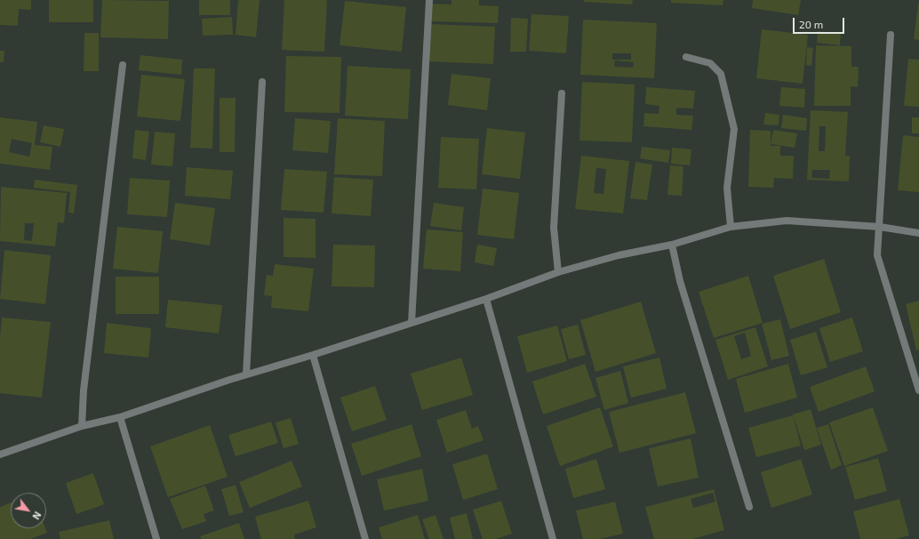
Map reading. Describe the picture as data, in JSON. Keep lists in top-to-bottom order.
{
  "scale_bar": "20 m",
  "north": "bottom right"
}
